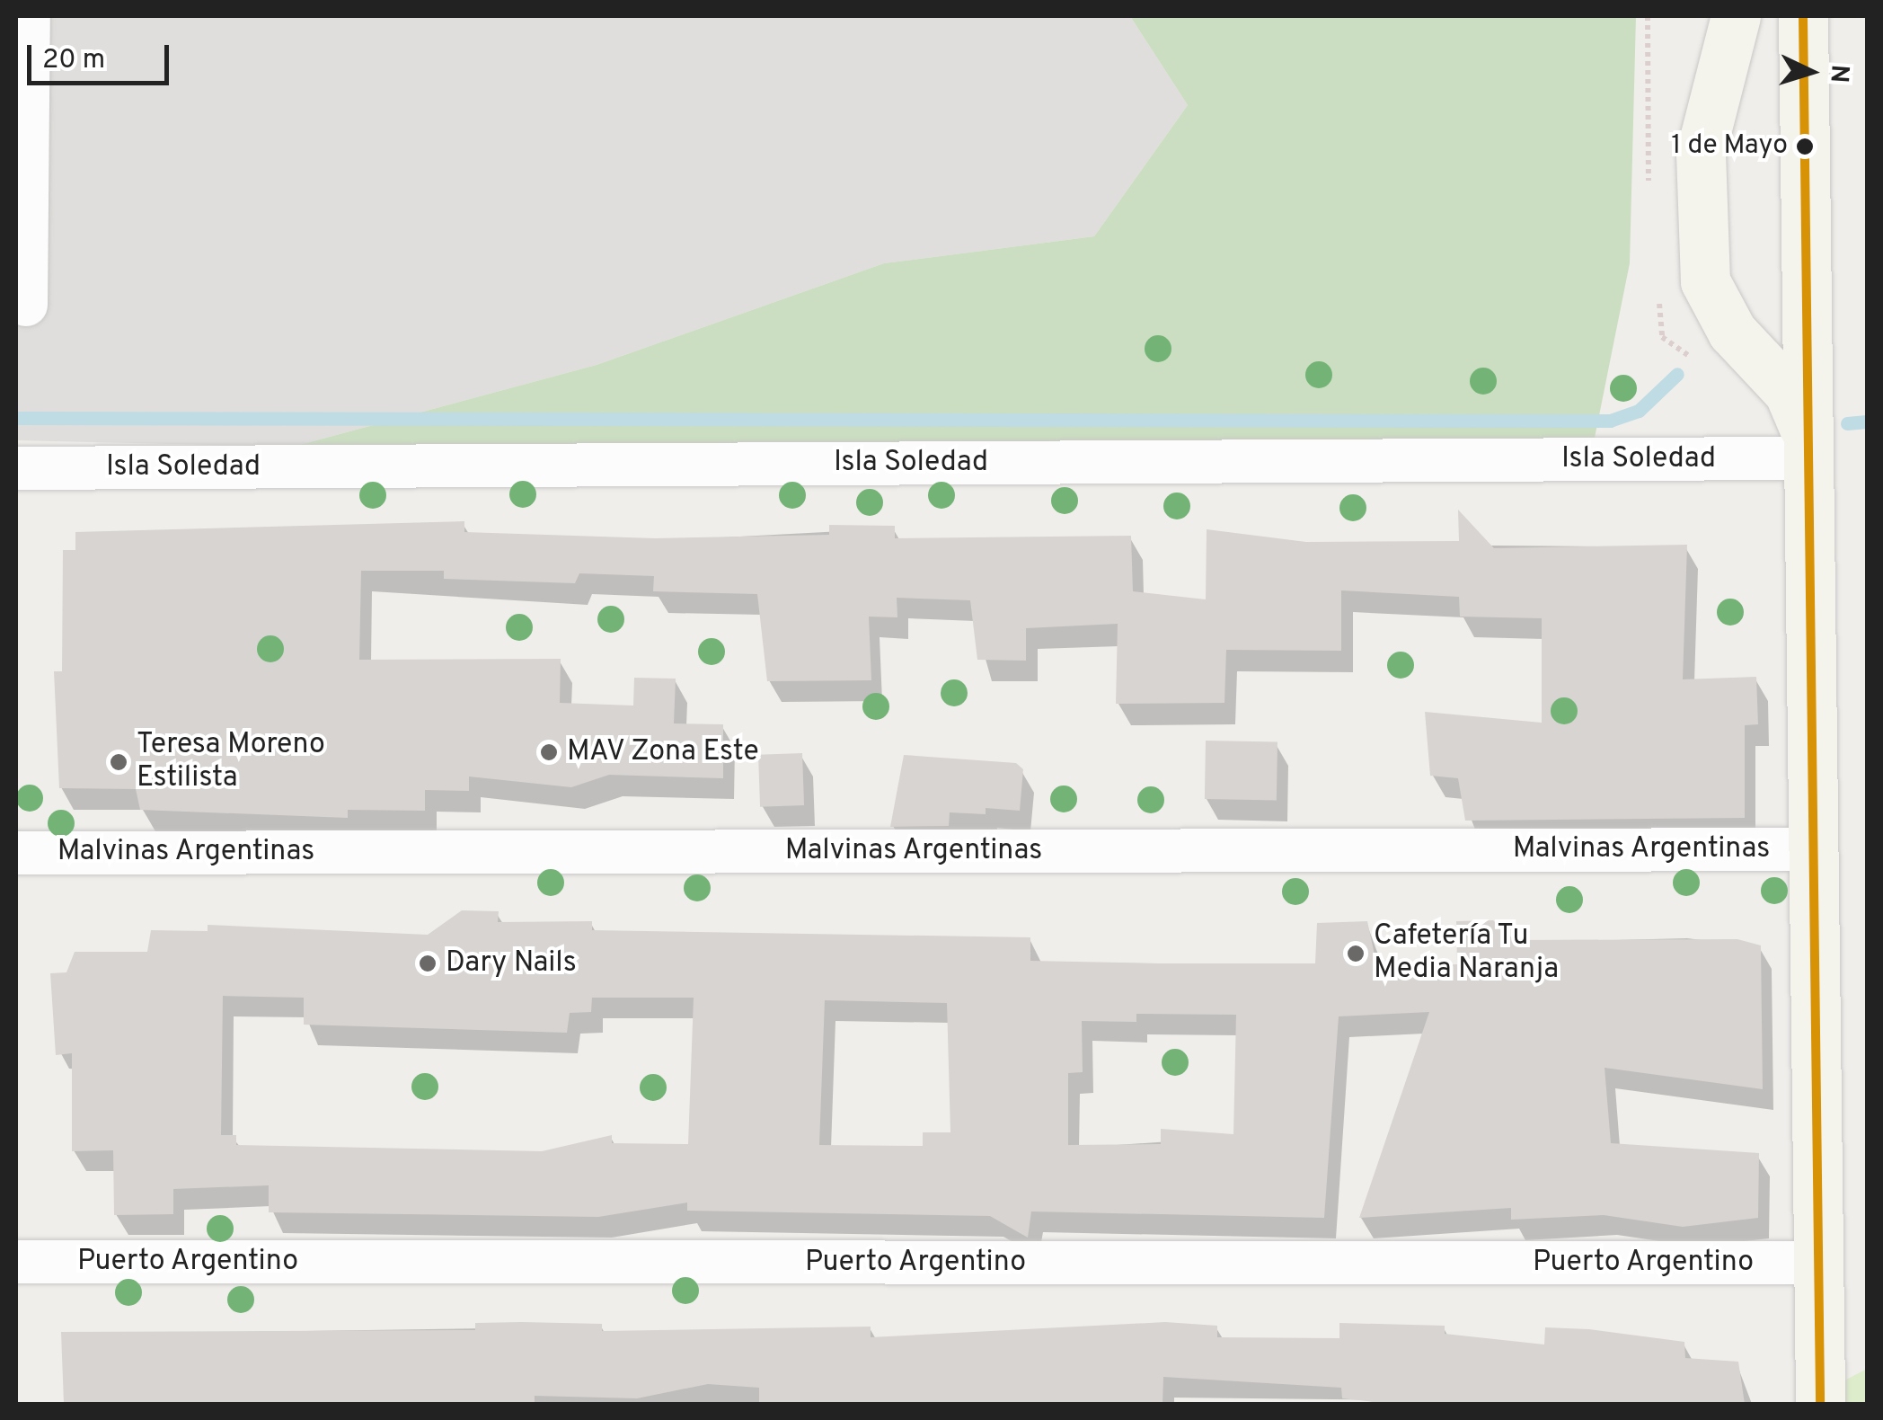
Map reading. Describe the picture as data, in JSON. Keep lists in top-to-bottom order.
{
  "streets": {
    "street": ["Isla Soledad", "Malvinas Argentinas", "Puerto Argentino"]
  },
  "places": [
    "1 de Mayo",
    "MAV Zona Este",
    "Teresa Moreno Estilista",
    "Cafetería Tu Media Naranja",
    "Dary Nails"
  ],
  "scale_bar": "20 m",
  "north": "right"
}
